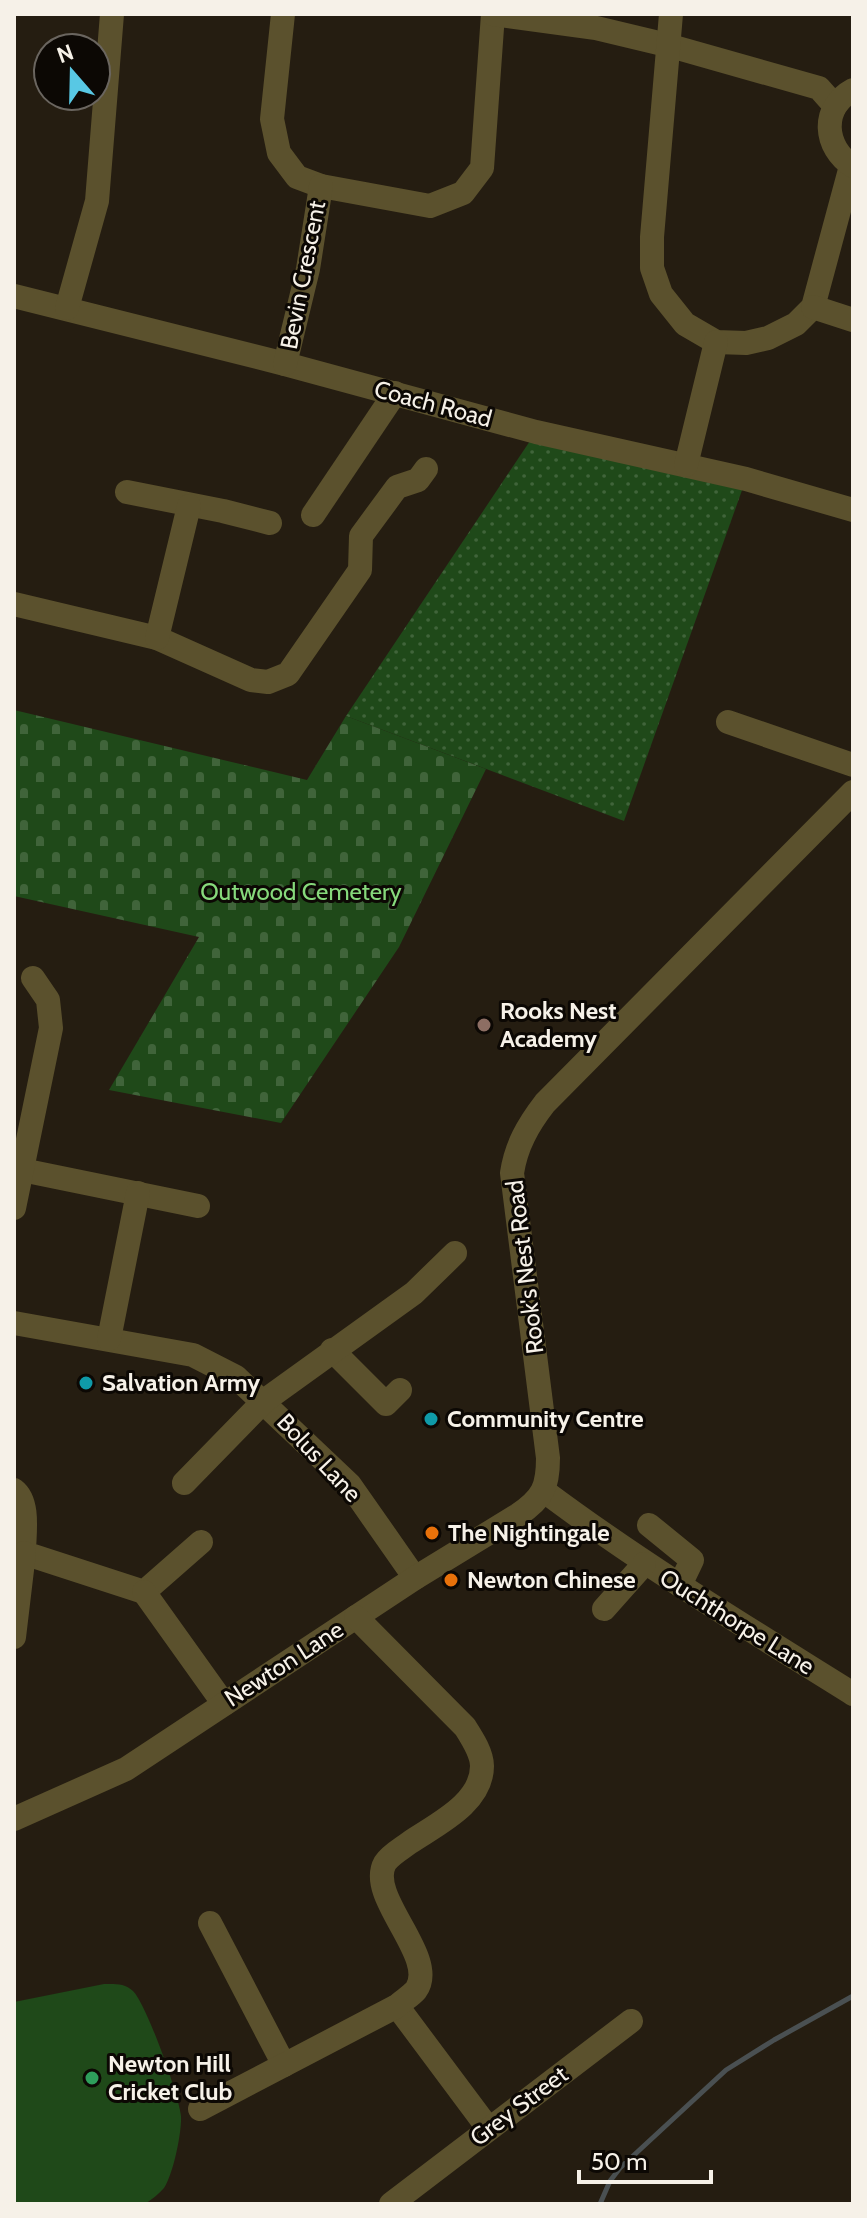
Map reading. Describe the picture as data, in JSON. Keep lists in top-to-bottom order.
{
  "streets": {
    "street": [
      "Bevin Crescent",
      "Coach Road",
      "Rook's Nest Road",
      "Bolus Lane",
      "Ouchthorpe Lane",
      "Newton Lane",
      "Grey Street"
    ]
  },
  "crossings": [
    ["Bevin Crescent", "Coach Road"],
    ["Rook's Nest Road", "Ouchthorpe Lane"],
    ["Rook's Nest Road", "Newton Lane"],
    ["Bolus Lane", "Newton Lane"],
    ["Ouchthorpe Lane", "Newton Lane"]
  ],
  "parks": ["Outwood Cemetery"],
  "places": [
    "Rooks Nest Academy",
    "Salvation Army",
    "Community Centre",
    "The Nightingale",
    "Newton Chinese",
    "Newton Hill Cricket Club"
  ],
  "scale_bar": "50 m",
  "north": "top"
}
